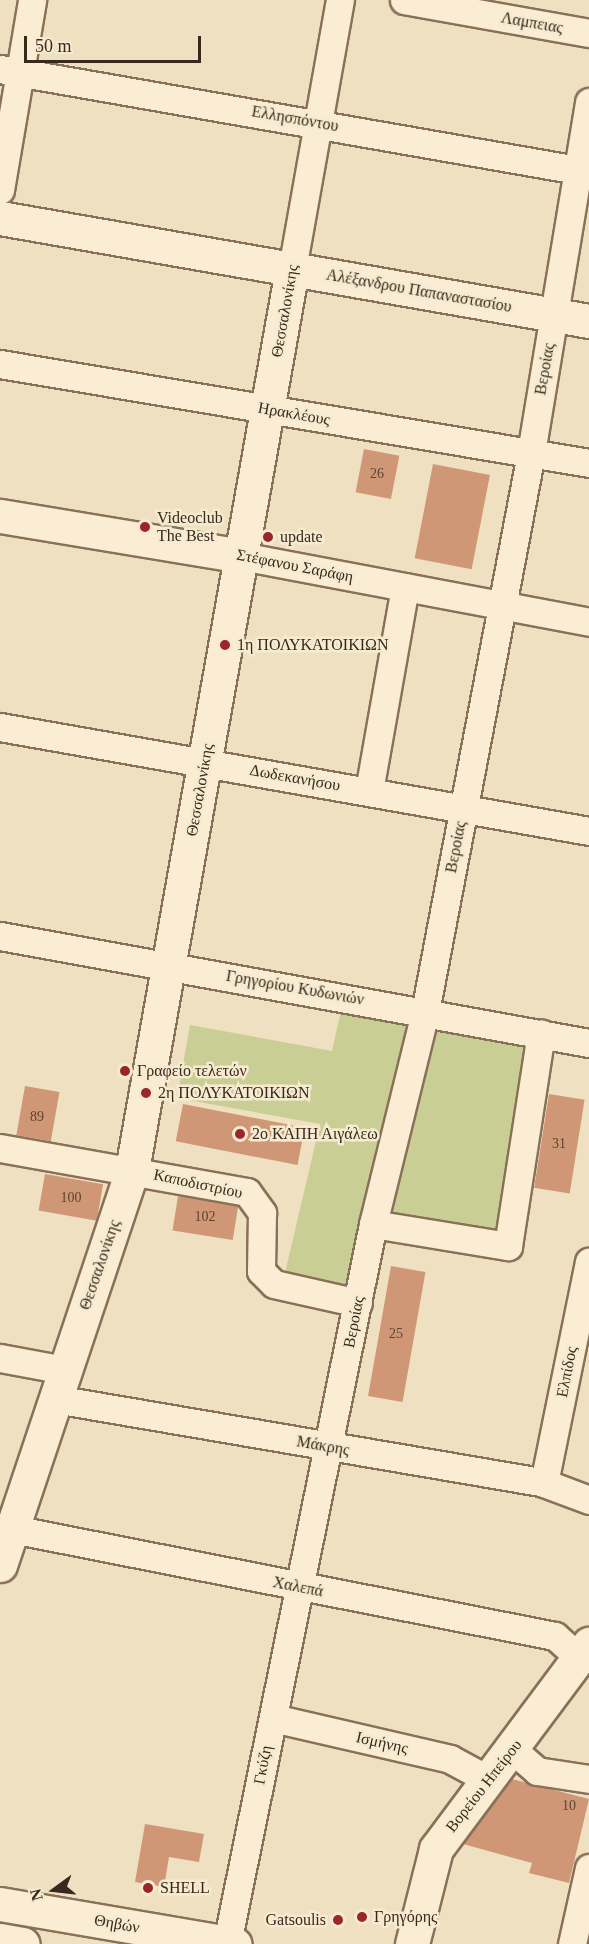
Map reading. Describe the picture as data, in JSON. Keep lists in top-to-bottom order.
{
  "streets": {
    "street": [
      "Λαμπειας",
      "Ελλησπόντου",
      "Αλέξανδρου Παπαναστασίου",
      "Θεσσαλονίκης",
      "Βεροίας",
      "Ηρακλέους",
      "Στέφανου Σαράφη",
      "Δωδεκανήσου",
      "Γρηγορίου Κυδωνιών",
      "Καποδιστρίου",
      "Ελπίδος",
      "Μάκρης",
      "Χαλεπά",
      "Ισμήνης",
      "Γκύζη",
      "Βορείου Ηπείρου",
      "Θηβών"
    ]
  },
  "crossings": [
    ["Ελλησπόντου", "Θεσσαλονίκης"],
    ["Ελλησπόντου", "Βεροίας"],
    ["Αλέξανδρου Παπαναστασίου", "Θεσσαλονίκης"],
    ["Αλέξανδρου Παπαναστασίου", "Βεροίας"],
    ["Θεσσαλονίκης", "Ηρακλέους"],
    ["Θεσσαλονίκης", "Στέφανου Σαράφη"],
    ["Θεσσαλονίκης", "Δωδεκανήσου"],
    ["Θεσσαλονίκης", "Γρηγορίου Κυδωνιών"],
    ["Θεσσαλονίκης", "Καποδιστρίου"],
    ["Θεσσαλονίκης", "Μάκρης"],
    ["Θεσσαλονίκης", "Χαλεπά"],
    ["Βεροίας", "Ηρακλέους"],
    ["Βεροίας", "Στέφανου Σαράφη"],
    ["Βεροίας", "Δωδεκανήσου"],
    ["Βεροίας", "Γρηγορίου Κυδωνιών"],
    ["Βεροίας", "Καποδιστρίου"],
    ["Βεροίας", "Μάκρης"],
    ["Βεροίας", "Χαλεπά"],
    ["Βεροίας", "Γκύζη"],
    ["Ελπίδος", "Μάκρης"],
    ["Χαλεπά", "Γκύζη"],
    ["Χαλεπά", "Βορείου Ηπείρου"],
    ["Ισμήνης", "Γκύζη"],
    ["Ισμήνης", "Βορείου Ηπείρου"],
    ["Γκύζη", "Θηβών"]
  ],
  "places": [
    "Videoclub The Best",
    "update",
    "1η ΠΟΛΥΚΑΤΟΙΚΙΩΝ",
    "Γραφείο τελετών",
    "2η ΠΟΛΥΚΑΤΟΙΚΙΩΝ",
    "2ο ΚΑΠΗ Αιγάλεω",
    "SHELL",
    "Γρηγόρης",
    "Gatsoulis"
  ],
  "house_numbers": [
    "26",
    "89",
    "31",
    "100",
    "102",
    "25",
    "10"
  ],
  "scale_bar": "50 m",
  "north": "left"
}
